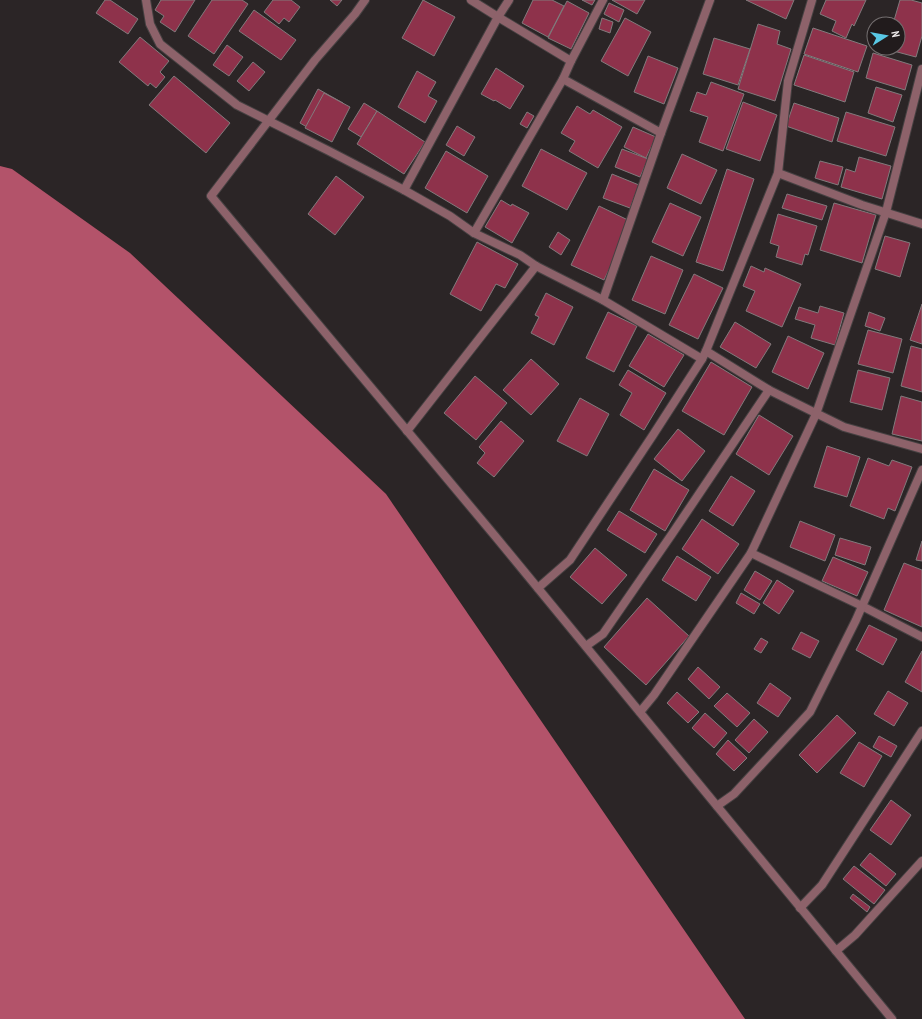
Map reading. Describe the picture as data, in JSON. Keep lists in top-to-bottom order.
{
  "north": "right"
}
